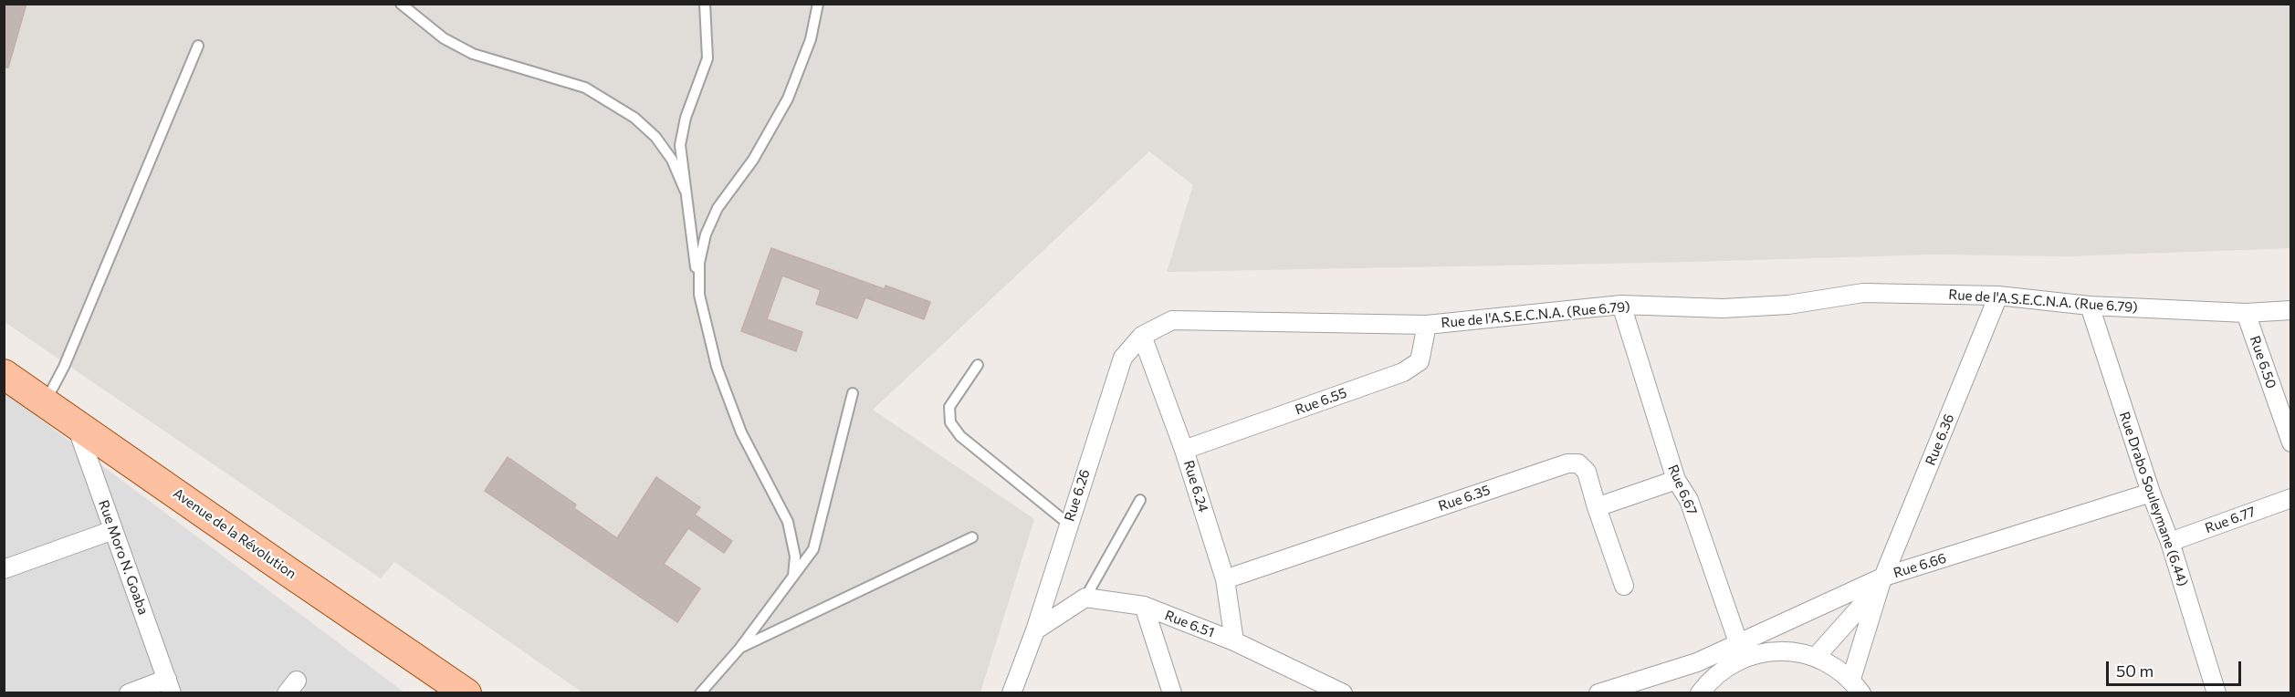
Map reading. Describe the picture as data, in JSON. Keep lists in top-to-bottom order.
{
  "streets": {
    "main road": ["Avenue de la Révolution"],
    "street": [
      "Rue de l'A.S.E.C.N.A. (Rue 6.79)",
      "Rue 6.50",
      "Rue 6.55",
      "Rue 6.36",
      "Rue 6.24",
      "Rue 6.67",
      "Rue 6.26",
      "Rue 6.35",
      "Rue Drabo Souleymane (6.44)",
      "Rue 6.77",
      "Rue Moro N. Goaba",
      "Rue 6.66",
      "Rue 6.51"
    ]
  },
  "crossings": [
    ["Rue de l'A.S.E.C.N.A. (Rue 6.79)", "Rue 6.50"],
    ["Rue de l'A.S.E.C.N.A. (Rue 6.79)", "Rue 6.55"],
    ["Rue de l'A.S.E.C.N.A. (Rue 6.79)", "Rue 6.36"],
    ["Rue de l'A.S.E.C.N.A. (Rue 6.79)", "Rue 6.67"],
    ["Rue de l'A.S.E.C.N.A. (Rue 6.79)", "Rue 6.26"],
    ["Rue de l'A.S.E.C.N.A. (Rue 6.79)", "Rue Drabo Souleymane (6.44)"],
    ["Rue 6.55", "Rue 6.24"],
    ["Rue 6.36", "Rue 6.66"],
    ["Rue 6.24", "Rue 6.26"],
    ["Rue 6.24", "Rue 6.35"],
    ["Rue 6.24", "Rue 6.51"],
    ["Rue 6.67", "Rue 6.66"],
    ["Rue Drabo Souleymane (6.44)", "Rue 6.77"],
    ["Rue Drabo Souleymane (6.44)", "Rue 6.66"],
    ["Avenue de la Révolution", "Rue Moro N. Goaba"]
  ],
  "scale_bar": "50 m"
}
